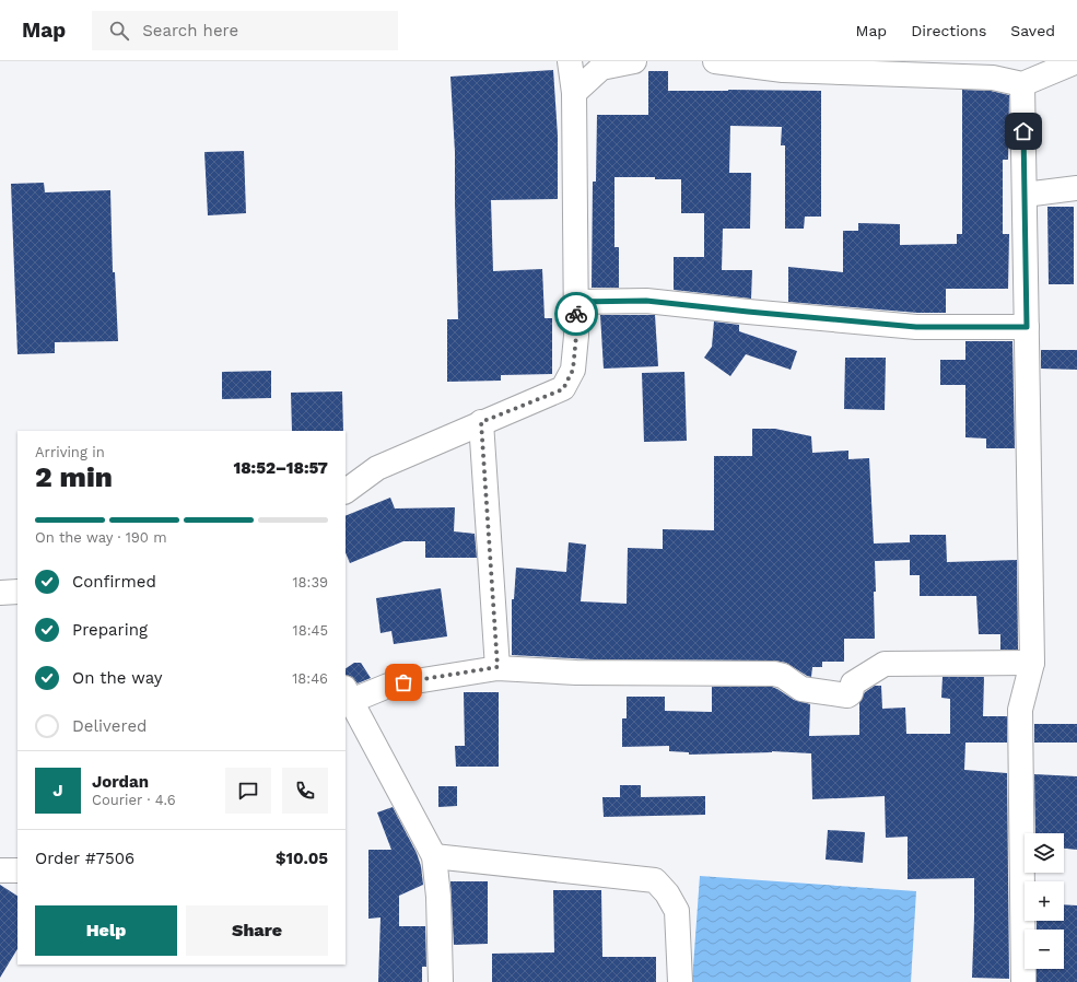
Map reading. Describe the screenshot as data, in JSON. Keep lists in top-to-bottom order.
{
  "page": {
    "header": "Map",
    "search": "Search here",
    "nav": ["Map", "Directions", "Saved"],
    "heading": ["2 min", "Arriving in", "18:52–18:57"],
    "panel": [
      "Jordan",
      "Courier · 4.6",
      "Order #7506",
      "$10.05"
    ],
    "bar": "On the way · 190 m",
    "list": [
      ["Confirmed", "18:39"],
      ["Preparing", "18:45"],
      ["On the way", "18:46"],
      "Delivered"
    ],
    "round": "J",
    "map_buttons": ["+", "−"],
    "buttons": ["Help", "Share"]
  }
}
